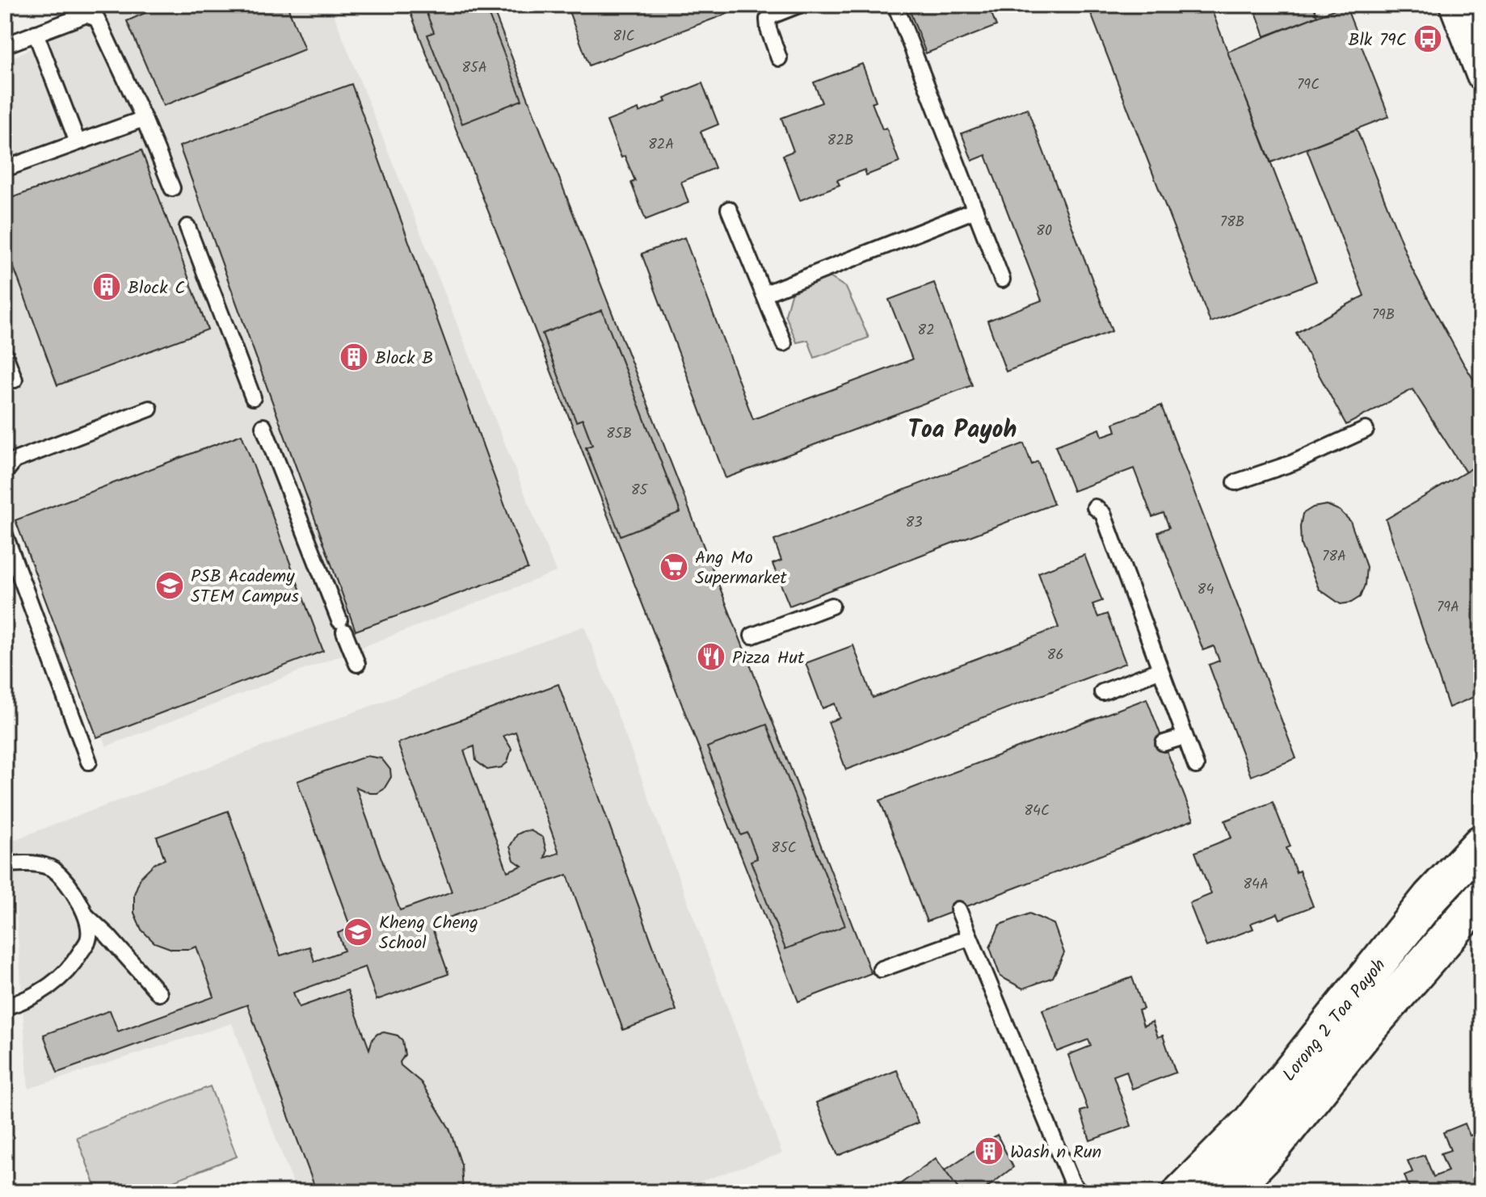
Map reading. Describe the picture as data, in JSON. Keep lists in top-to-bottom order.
{
  "streets": {
    "street": ["Lorong 2 Toa Payoh"]
  },
  "districts": ["Toa Payoh"],
  "places": {
    "bus stop": ["Blk 79C"],
    "building": ["Block C", "Block B", "Wash n Run"],
    "supermarket": ["Ang Mo Supermarket"],
    "school or university": ["PSB Academy STEM Campus", "Kheng Cheng School"],
    "restaurant": ["Pizza Hut"]
  },
  "house_numbers": [
    "81C",
    "85A",
    "79C",
    "82B",
    "82A",
    "78B",
    "80",
    "79B",
    "82",
    "85B",
    "85",
    "83",
    "78A",
    "84",
    "79A",
    "86",
    "84C",
    "85C",
    "84A"
  ]
}
